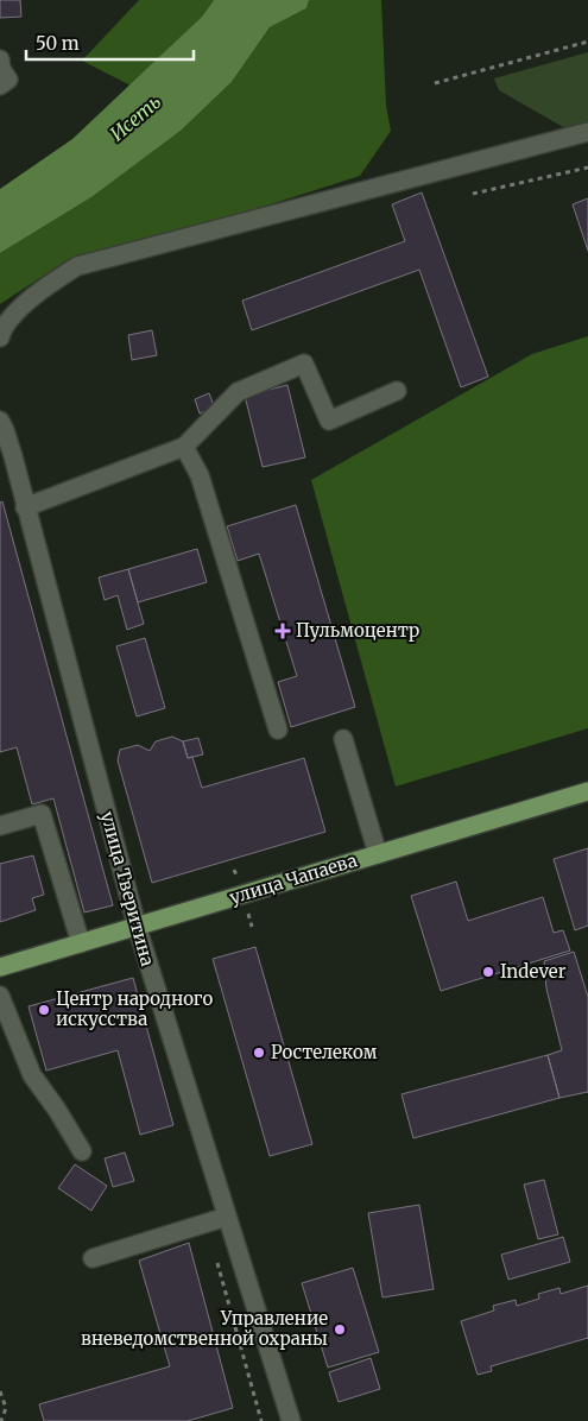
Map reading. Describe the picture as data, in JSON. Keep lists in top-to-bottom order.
{
  "streets": {
    "main road": ["улица Чапаева"],
    "street": ["улица Тверитина"]
  },
  "crossings": [
    ["улица Чапаева", "улица Тверитина"]
  ],
  "water": ["Исеть"],
  "places": {
    "health": ["Пульмоцентр"],
    "other": [
      "Indever",
      "Центр народного искусства",
      "Ростелеком",
      "Управление вневедомственной охраны"
    ]
  },
  "scale_bar": "50 m"
}
